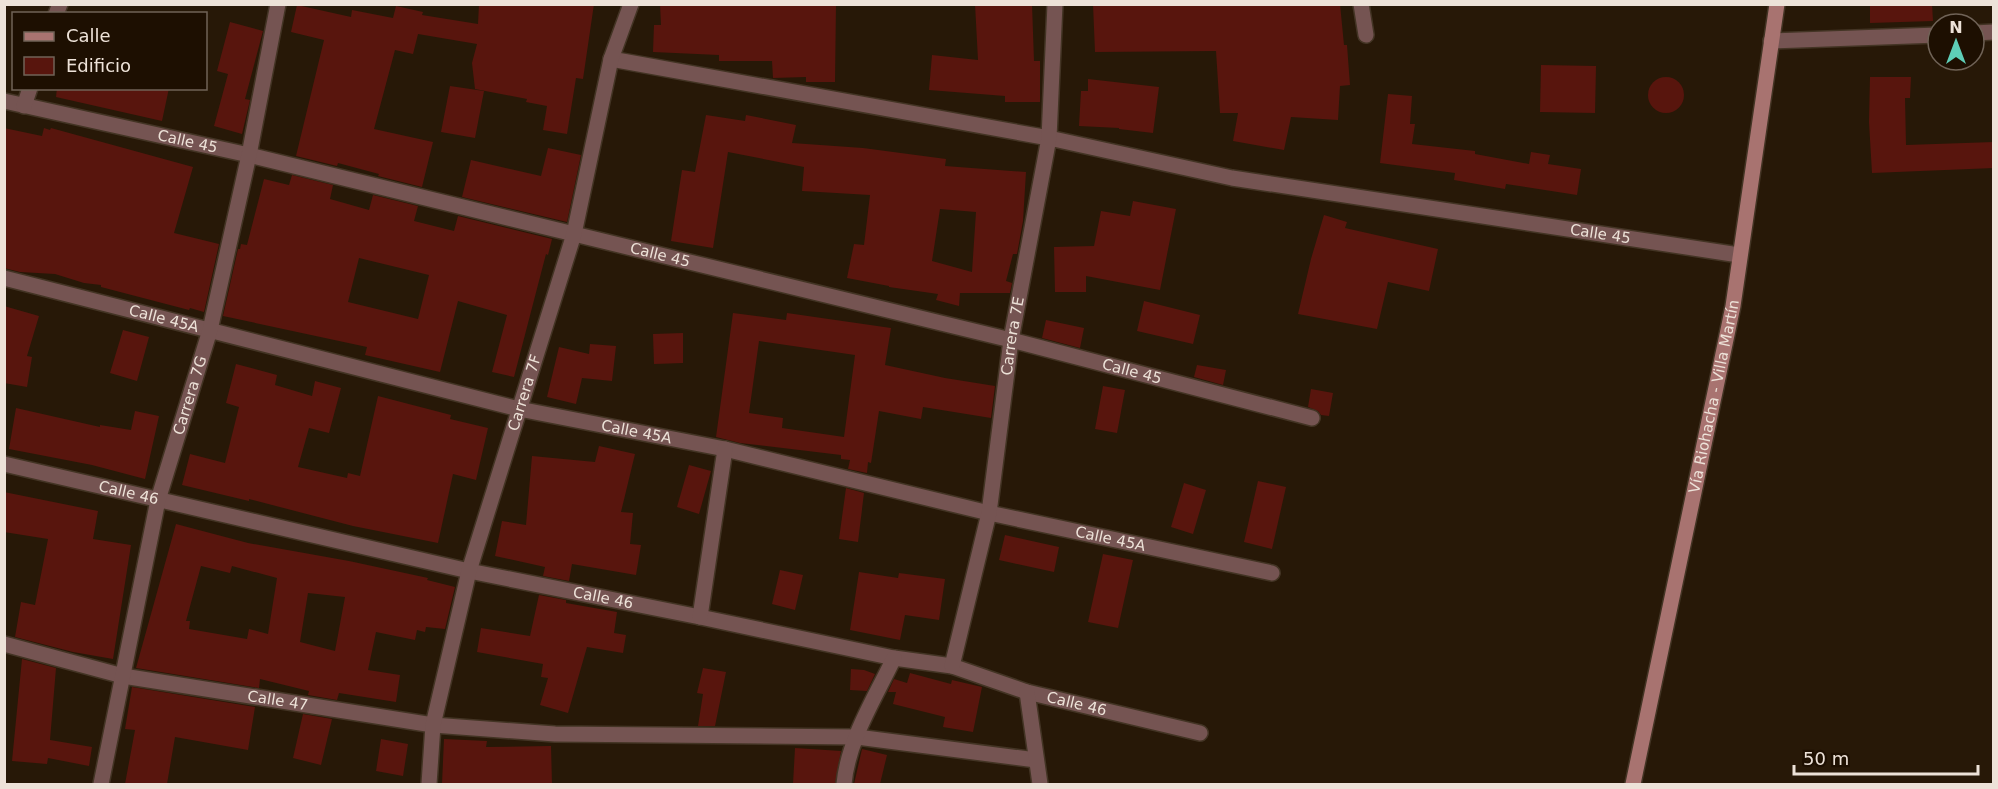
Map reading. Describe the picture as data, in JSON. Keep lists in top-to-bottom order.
{
  "streets": {
    "main road": ["Vía Riohacha - Villa Martín"],
    "street": [
      "Calle 45",
      "Calle 45A",
      "Carrera 7E",
      "Carrera 7F",
      "Carrera 7G",
      "Calle 46",
      "Calle 47"
    ]
  },
  "crossings": [
    ["Calle 45", "Carrera 7E"],
    ["Calle 45", "Carrera 7F"],
    ["Calle 45", "Carrera 7G"],
    ["Calle 45", "Vía Riohacha - Villa Martín"],
    ["Calle 45A", "Carrera 7E"],
    ["Calle 45A", "Carrera 7F"],
    ["Calle 45A", "Carrera 7G"],
    ["Carrera 7E", "Calle 46"],
    ["Carrera 7F", "Calle 46"],
    ["Carrera 7F", "Calle 47"],
    ["Carrera 7G", "Calle 46"],
    ["Carrera 7G", "Calle 47"]
  ],
  "legend": ["Calle", "Edificio"],
  "scale_bar": "50 m",
  "north": "top"
}
